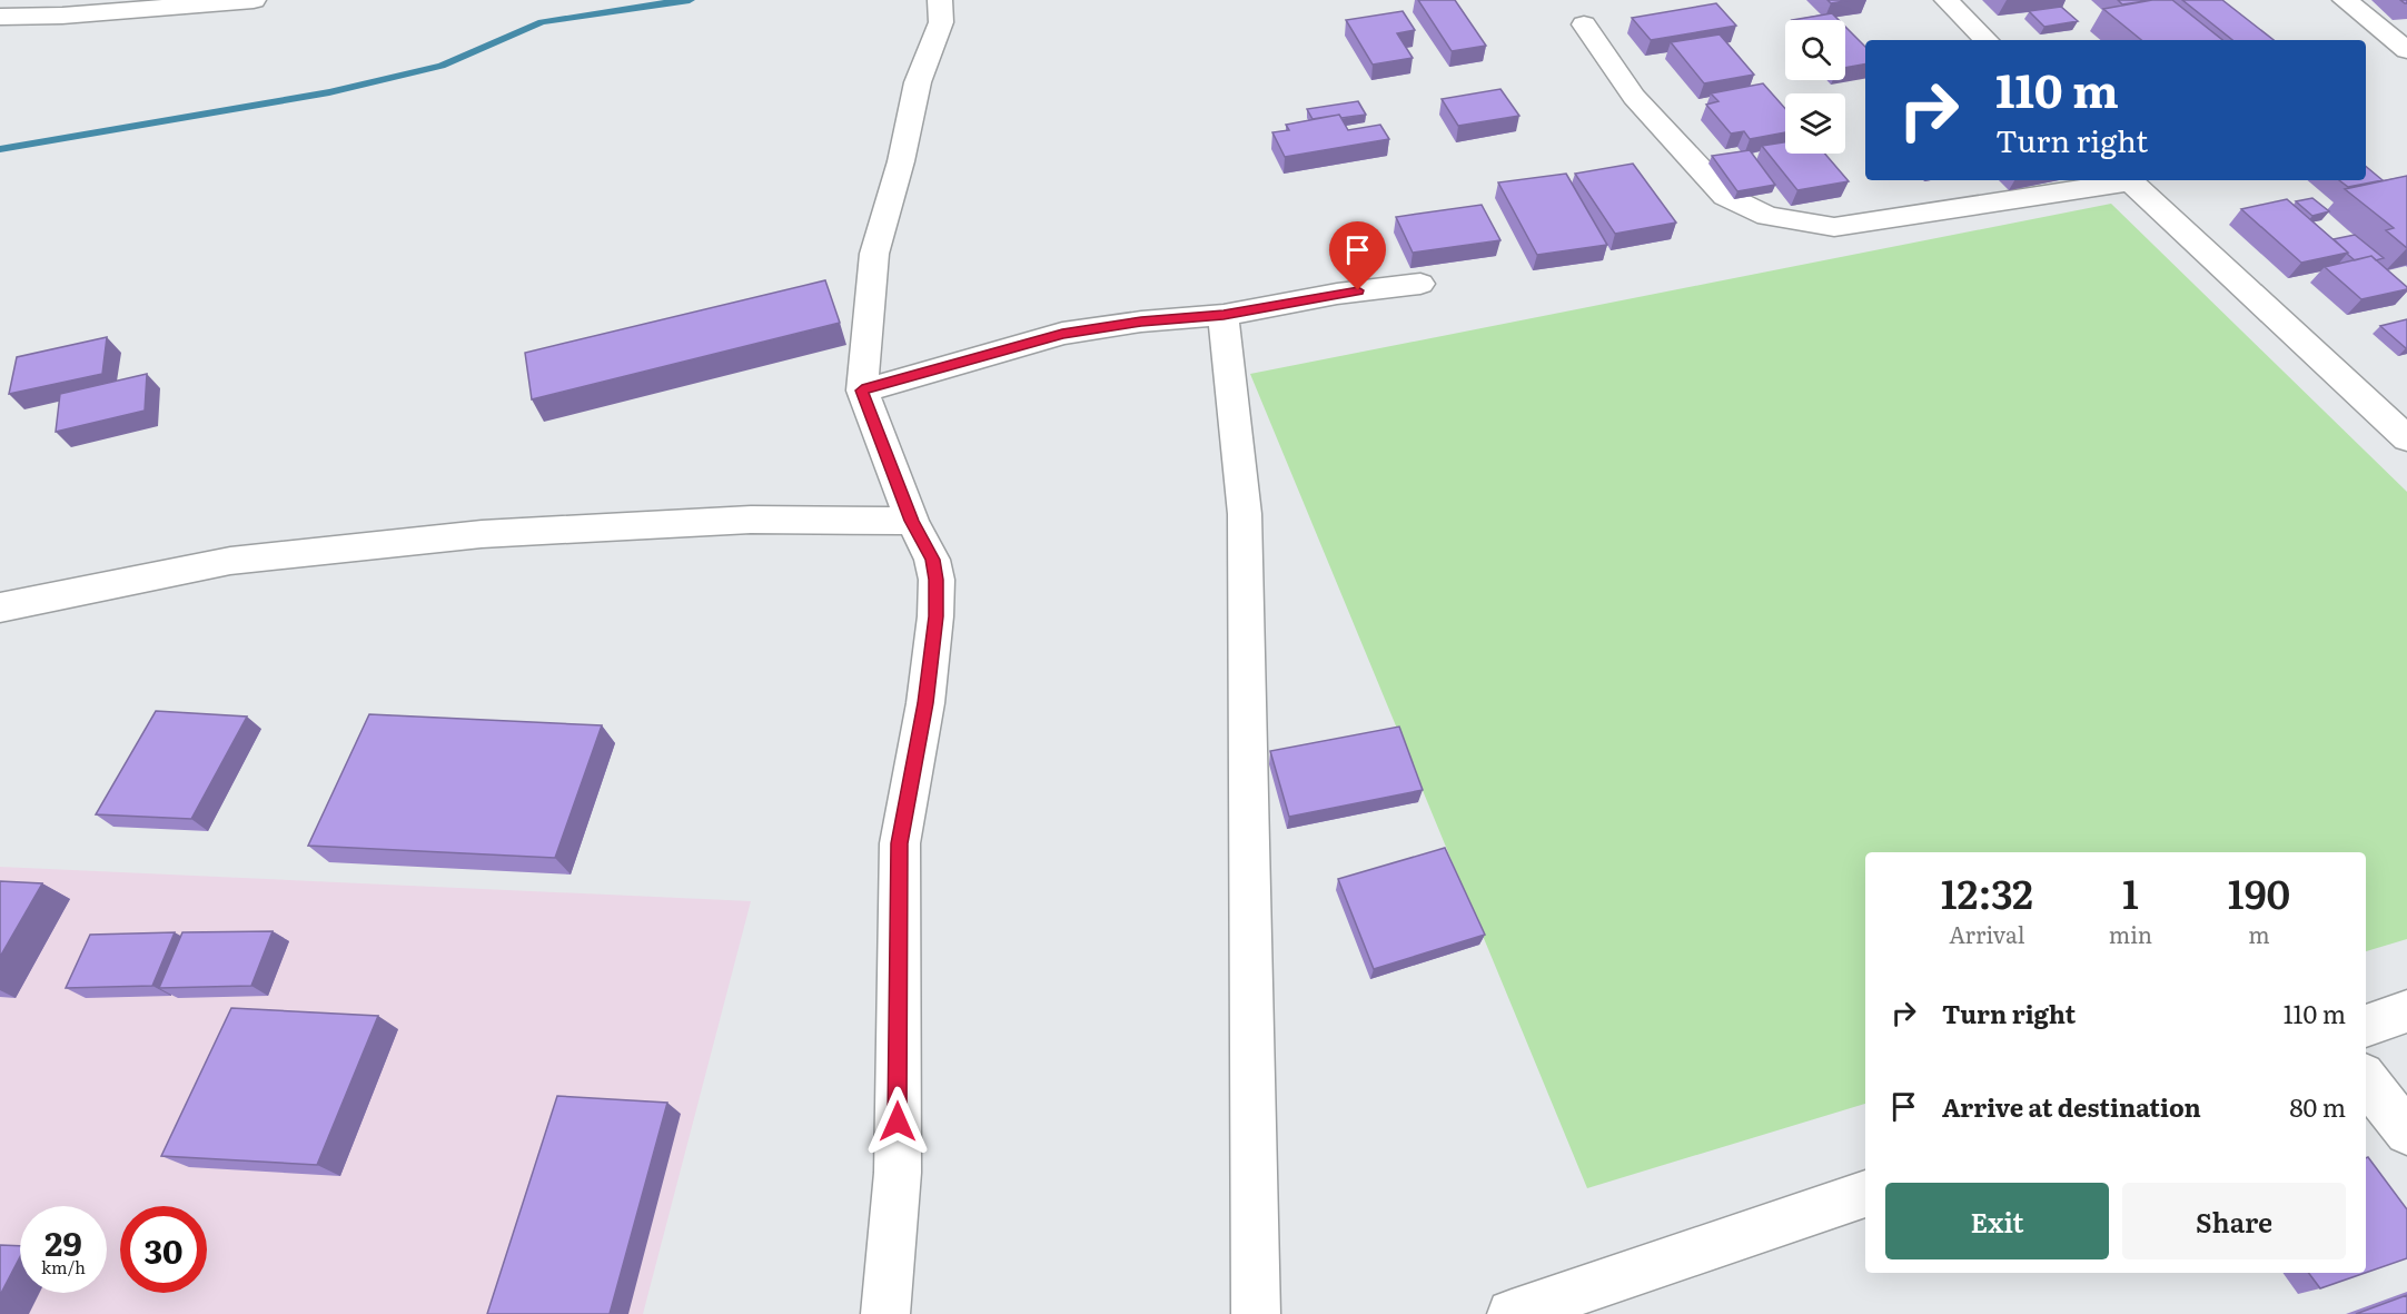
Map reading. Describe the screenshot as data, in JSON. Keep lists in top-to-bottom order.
{
  "page": {
    "turn": ["110 m", "Turn right"],
    "eta": [
      "12:32",
      "Arrival",
      "1",
      "min",
      "190",
      "m"
    ],
    "list": [
      {
        "name": "Turn right",
        "value": "110 m"
      },
      {
        "name": "Arrive at destination",
        "value": "80 m"
      }
    ],
    "buttons": ["Exit", "Share"],
    "speed": "29 km/h",
    "limit": "30"
  }
}
